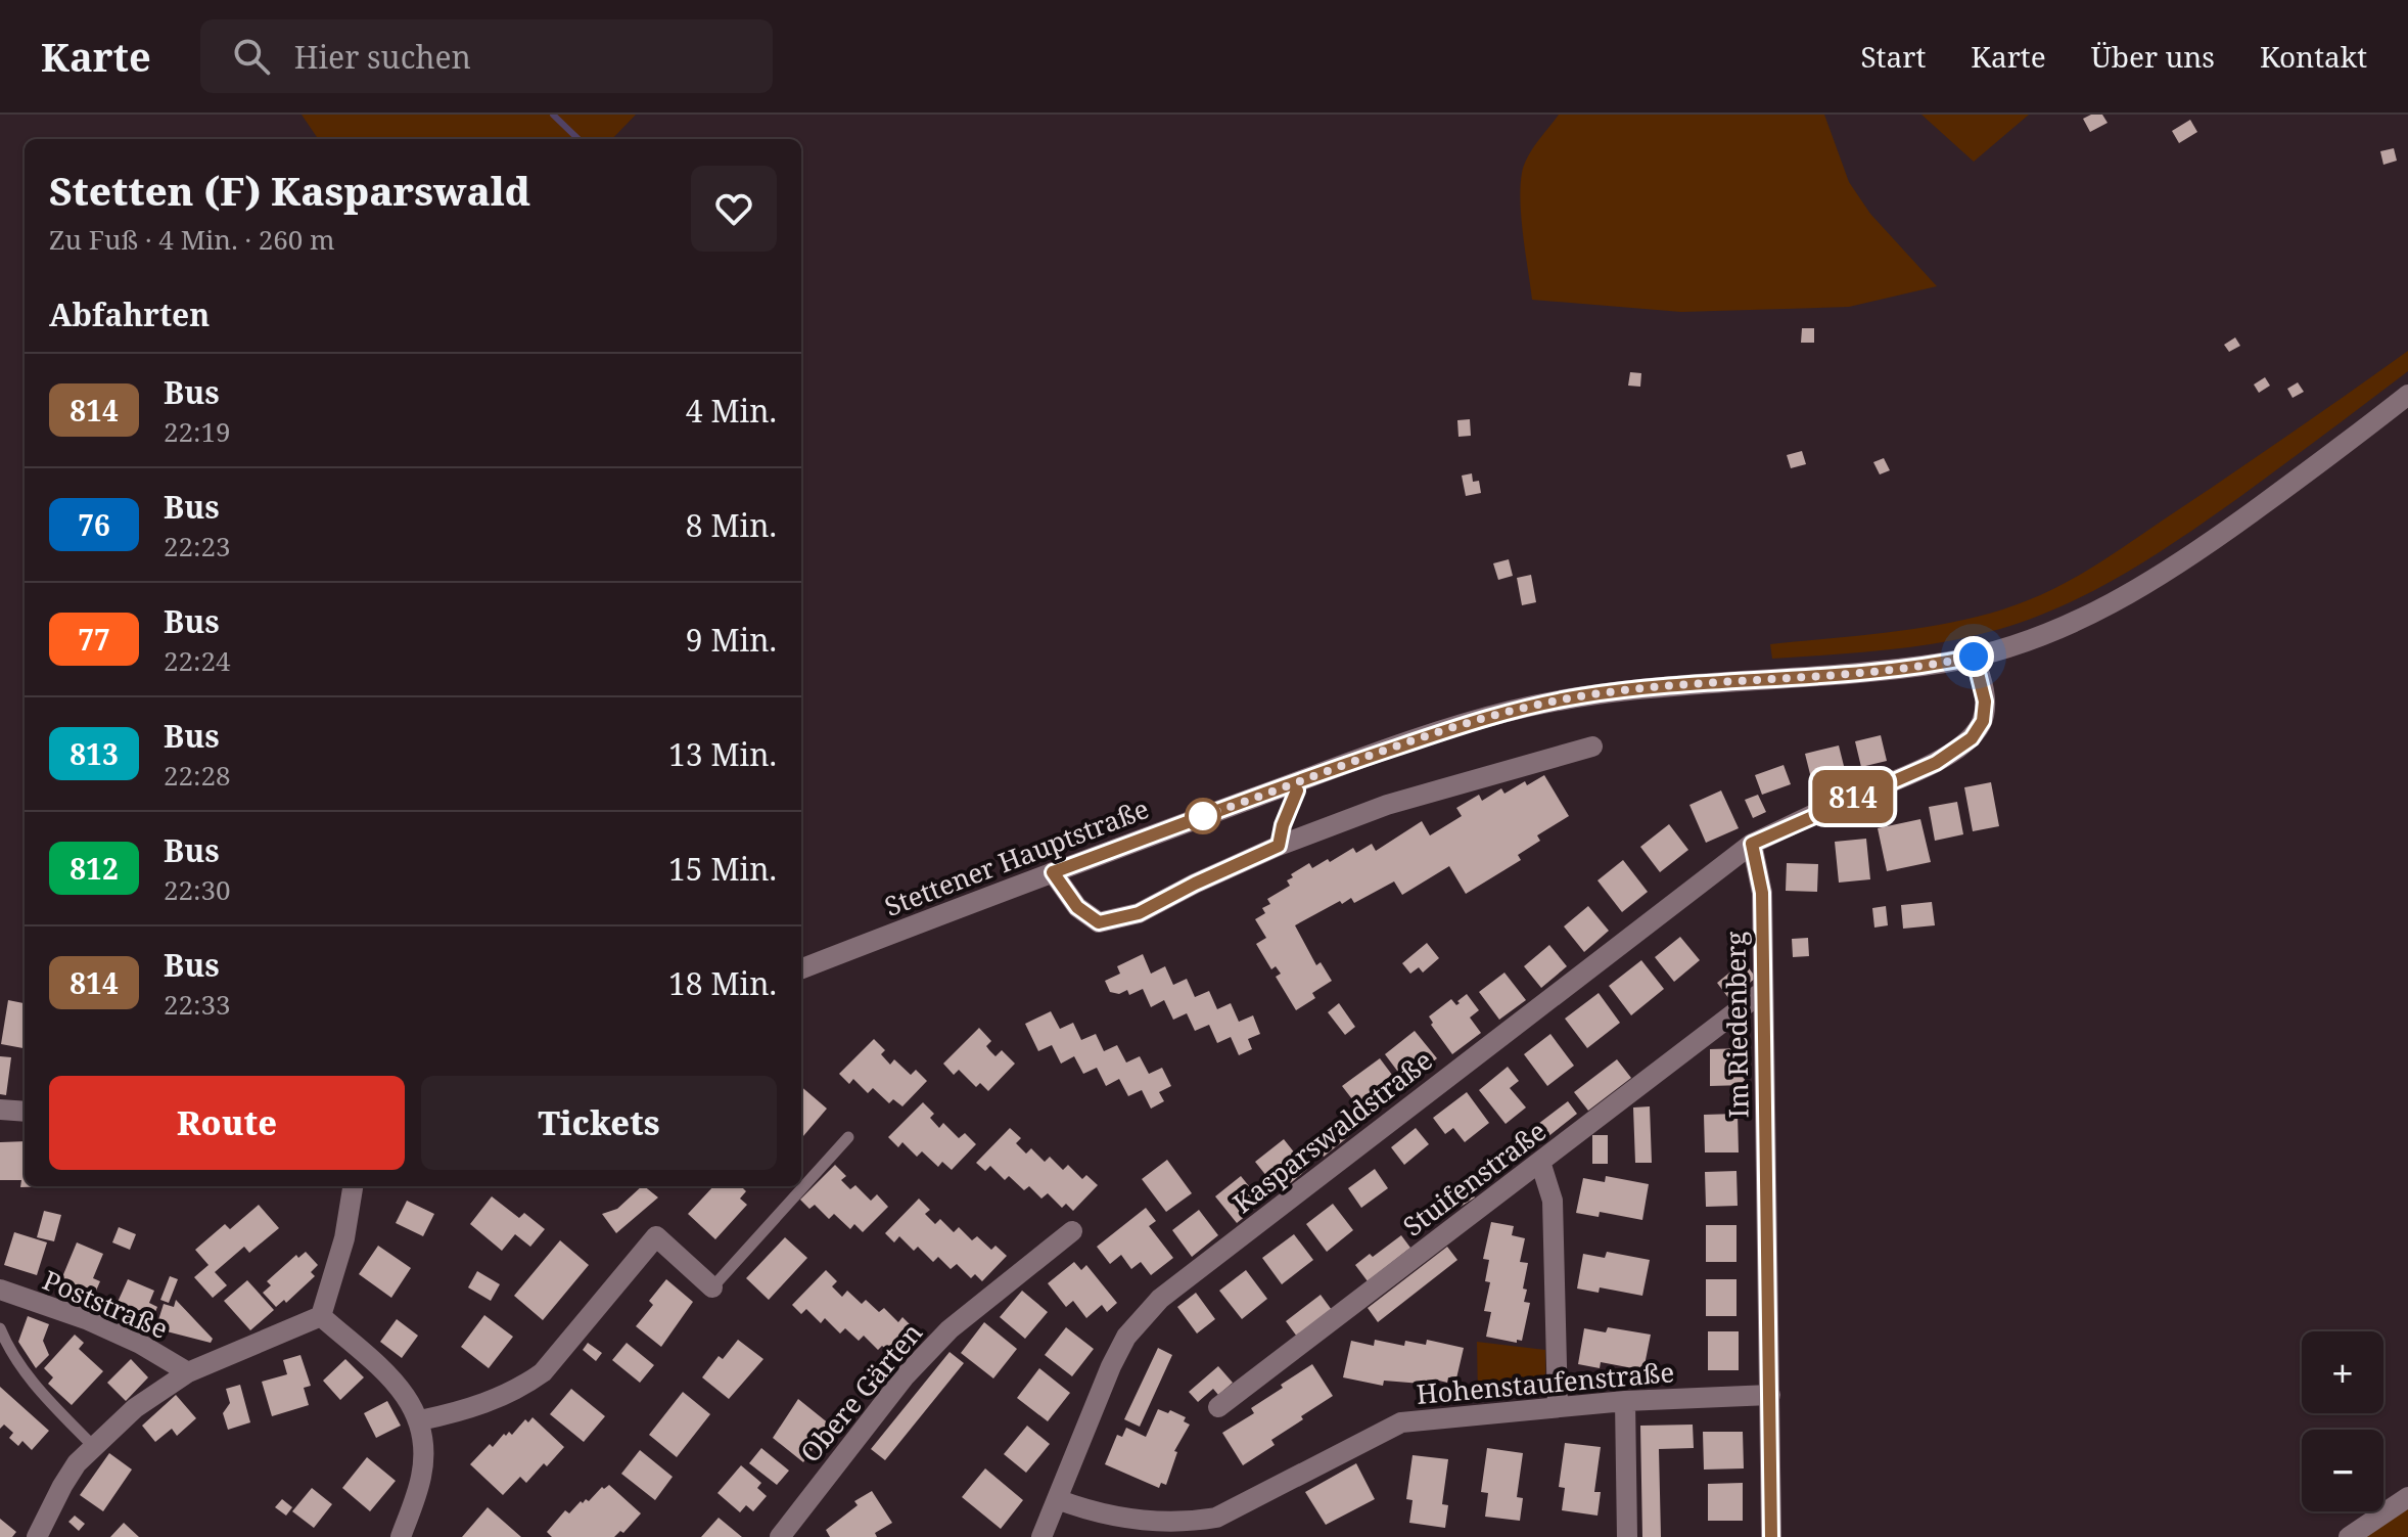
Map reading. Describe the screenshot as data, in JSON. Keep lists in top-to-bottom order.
{
  "streets": {
    "street": [
      "Stettener Hauptstraße",
      "Im Riedenberg",
      "Kasparswaldstraße",
      "Stuifenstraße",
      "Poststraße",
      "Hohenstaufenstraße",
      "Obere Gärten"
    ]
  },
  "crossings": [
    ["Im Riedenberg", "Kasparswaldstraße"],
    ["Im Riedenberg", "Stuifenstraße"],
    ["Im Riedenberg", "Hohenstaufenstraße"],
    ["Kasparswaldstraße", "Hohenstaufenstraße"]
  ],
  "lines": ["bus line 814"],
  "page": {
    "header": "Karte",
    "search": "Hier suchen",
    "nav": [
      "Start",
      "Karte",
      "Über uns",
      "Kontakt"
    ],
    "on_map": "814",
    "heading": [
      ["Stetten (F) Kasparswald", "Zu Fuß · 4 Min. · 260 m"],
      "Abfahrten"
    ],
    "list": [
      {
        "mark": "814",
        "name": "Bus",
        "note": "22:19",
        "value": "4 Min."
      },
      {
        "mark": "76",
        "name": "Bus",
        "note": "22:23",
        "value": "8 Min."
      },
      {
        "mark": "77",
        "name": "Bus",
        "note": "22:24",
        "value": "9 Min."
      },
      {
        "mark": "813",
        "name": "Bus",
        "note": "22:28",
        "value": "13 Min."
      },
      {
        "mark": "812",
        "name": "Bus",
        "note": "22:30",
        "value": "15 Min."
      },
      {
        "mark": "814",
        "name": "Bus",
        "note": "22:33",
        "value": "18 Min."
      }
    ],
    "buttons": ["Route", "Tickets"],
    "map_buttons": ["+", "−"]
  }
}
